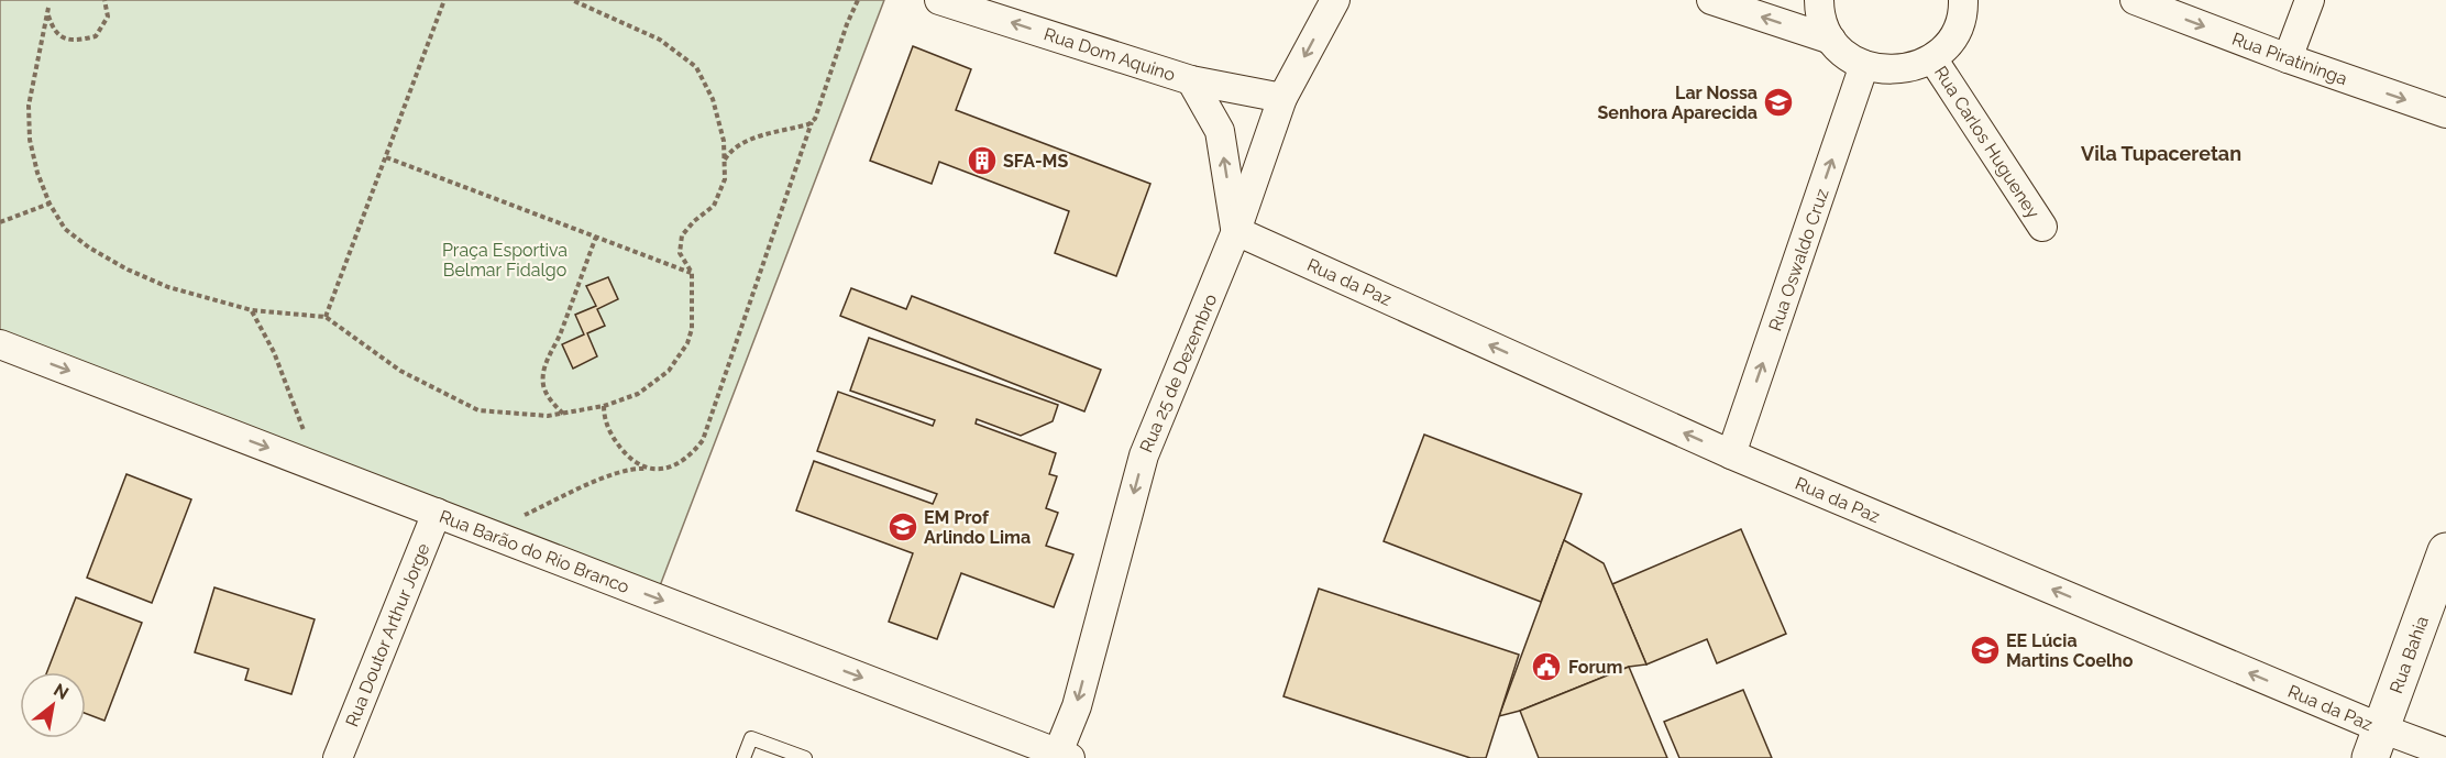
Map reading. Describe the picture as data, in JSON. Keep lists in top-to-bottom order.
{
  "streets": {
    "street": [
      "Rua Dom Aquino",
      "Rua Piratininga",
      "Rua Carlos Hugueney",
      "Rua Oswaldo Cruz",
      "Rua da Paz",
      "Rua 25 de Dezembro",
      "Rua Barão do Rio Branco",
      "Rua Doutor Arthur Jorge",
      "Rua Bahia"
    ]
  },
  "crossings": [
    ["Rua Dom Aquino", "Rua 25 de Dezembro"],
    ["Rua Oswaldo Cruz", "Rua da Paz"],
    ["Rua da Paz", "Rua 25 de Dezembro"],
    ["Rua da Paz", "Rua Bahia"],
    ["Rua 25 de Dezembro", "Rua Barão do Rio Branco"],
    ["Rua Barão do Rio Branco", "Rua Doutor Arthur Jorge"]
  ],
  "one_way": [
    "Rua Dom Aquino",
    "Rua Piratininga",
    "Rua Oswaldo Cruz",
    "Rua da Paz",
    "Rua 25 de Dezembro",
    "Rua Barão do Rio Branco"
  ],
  "districts": ["Vila Tupaceretan"],
  "parks": ["Praça Esportiva Belmar Fidalgo"],
  "places": {
    "school or university": ["Lar Nossa Senhora Aparecida", "EM Prof Arlindo Lima", "EE Lúcia Martins Coelho"],
    "building": ["SFA-MS"],
    "public building": ["Forum"]
  },
  "north": "top right"
}
